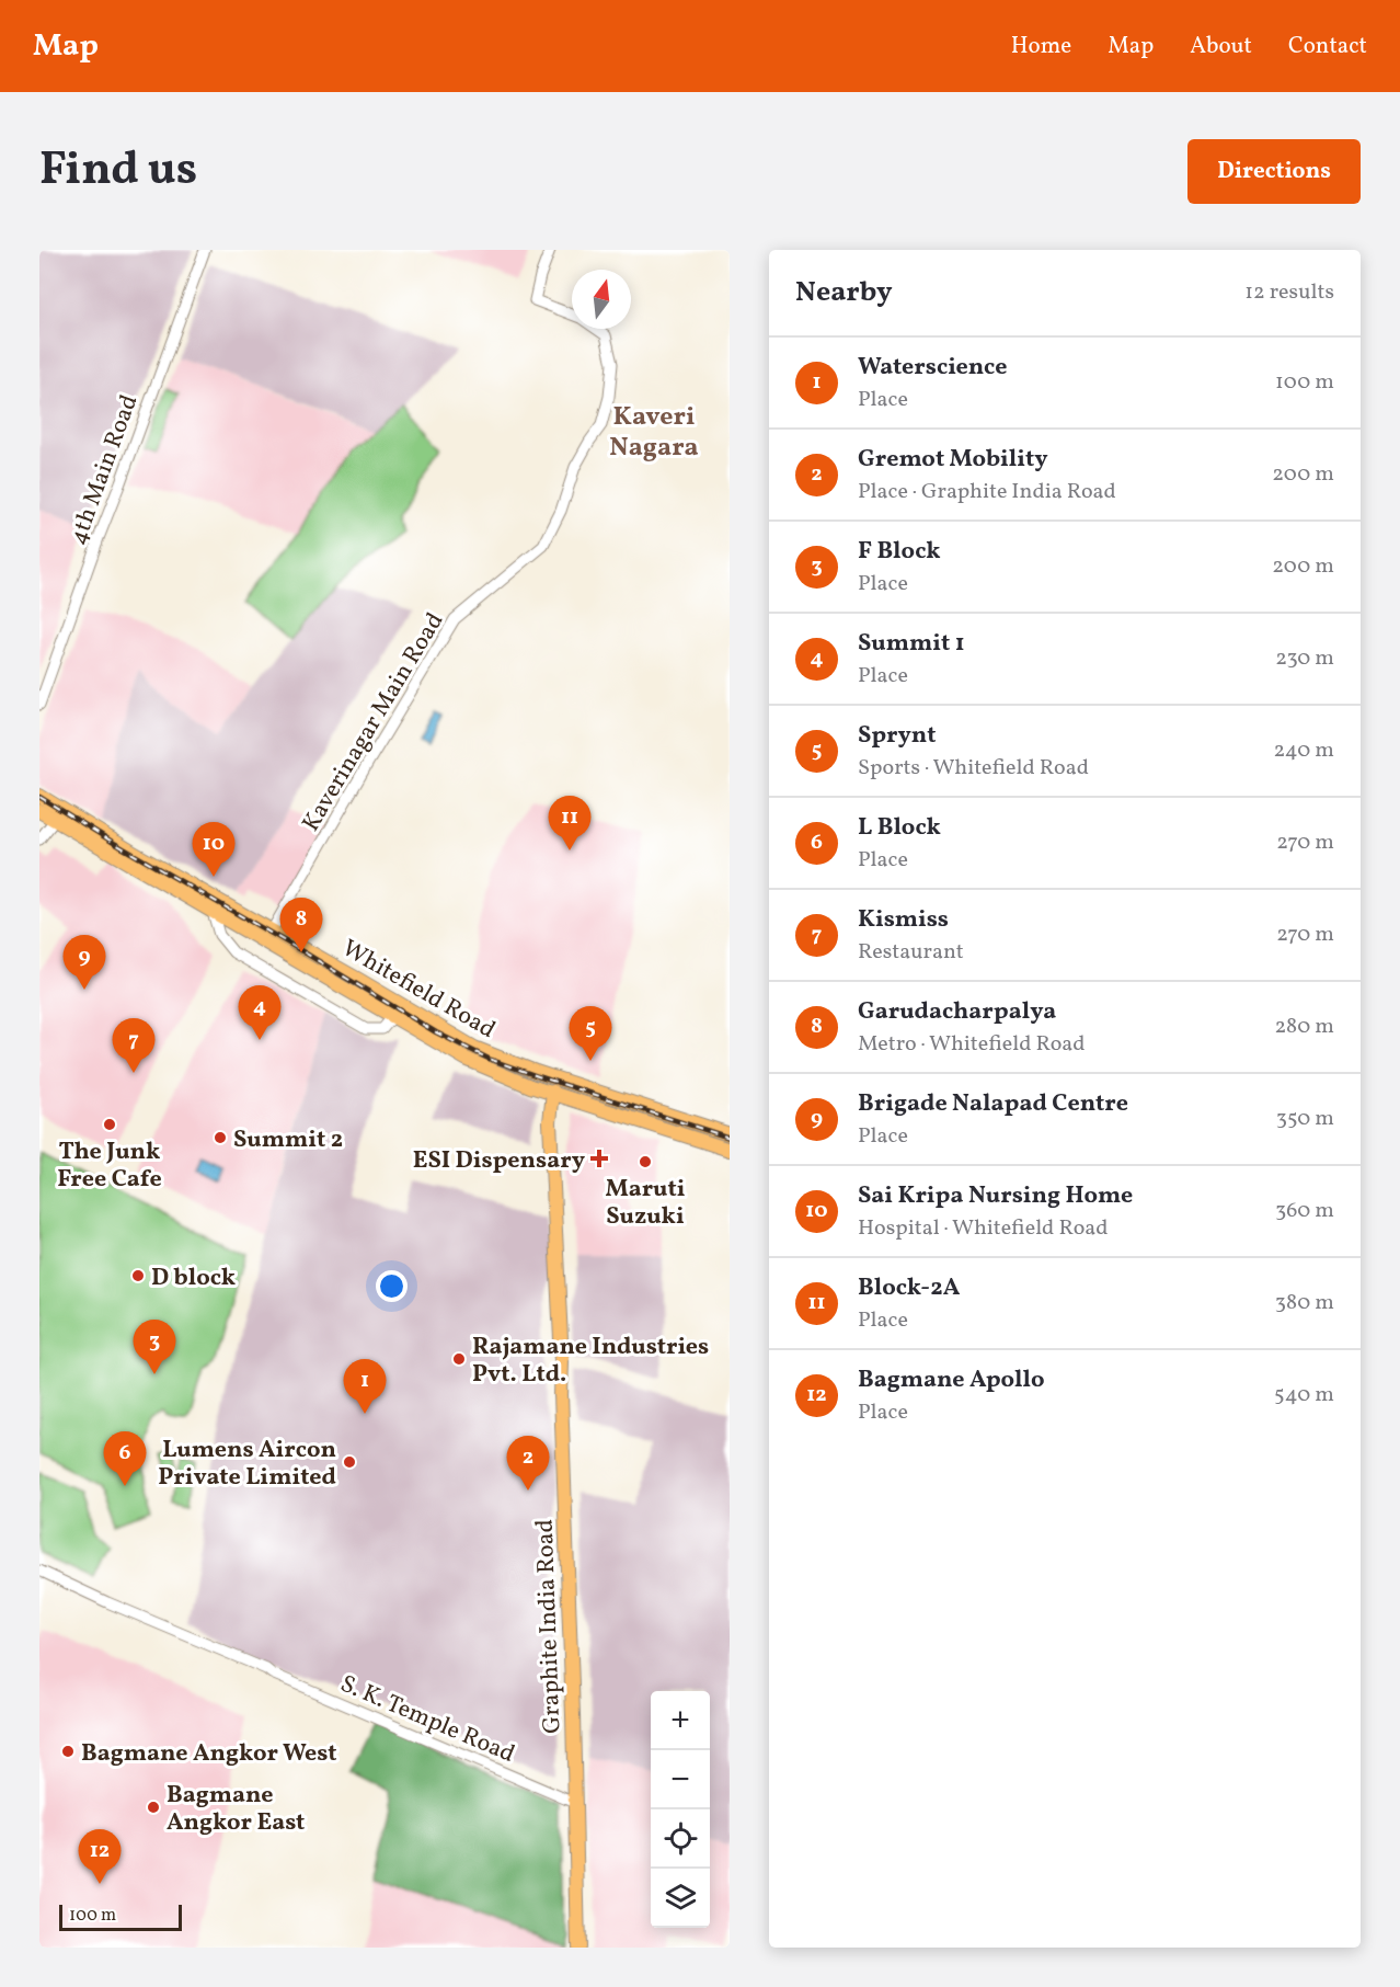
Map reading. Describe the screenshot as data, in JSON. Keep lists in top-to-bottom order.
{
  "streets": {
    "main road": ["Whitefield Road", "Graphite India Road"],
    "street": ["4th Main Road", "Kaverinagar Main Road", "S. K. Temple Road"]
  },
  "crossings": [
    ["Kaverinagar Main Road", "Whitefield Road"],
    ["Whitefield Road", "Graphite India Road"],
    ["Graphite India Road", "S. K. Temple Road"]
  ],
  "districts": ["Kaveri Nagara"],
  "places": {
    "other": [
      "The Junk Free Cafe",
      "Summit 2",
      "Maruti Suzuki",
      "D block",
      "Rajamane Industries Pvt. Ltd.",
      "Lumens Aircon Private Limited",
      "Bagmane Angkor West",
      "Bagmane Angkor East"
    ],
    "health": ["ESI Dispensary"]
  },
  "scale_bar": "100 m",
  "north": "top",
  "page": {
    "header": "Map",
    "nav": [
      "Home",
      "Map",
      "About",
      "Contact"
    ],
    "title": "Find us",
    "buttons": "Directions",
    "heading": ["Nearby", "12 results"],
    "list": [
      {
        "mark": "1",
        "name": "Waterscience",
        "note": "Place",
        "value": "100 m"
      },
      {
        "mark": "2",
        "name": "Gremot Mobility",
        "note": "Place · Graphite India Road",
        "value": "200 m"
      },
      {
        "mark": "3",
        "name": "F Block",
        "note": "Place",
        "value": "200 m"
      },
      {
        "mark": "4",
        "name": "Summit 1",
        "note": "Place",
        "value": "230 m"
      },
      {
        "mark": "5",
        "name": "Sprynt",
        "note": "Sports · Whitefield Road",
        "value": "240 m"
      },
      {
        "mark": "6",
        "name": "L Block",
        "note": "Place",
        "value": "270 m"
      },
      {
        "mark": "7",
        "name": "Kismiss",
        "note": "Restaurant",
        "value": "270 m"
      },
      {
        "mark": "8",
        "name": "Garudacharpalya",
        "note": "Metro · Whitefield Road",
        "value": "280 m"
      },
      {
        "mark": "9",
        "name": "Brigade Nalapad Centre",
        "note": "Place",
        "value": "350 m"
      },
      {
        "mark": "10",
        "name": "Sai Kripa Nursing Home",
        "note": "Hospital · Whitefield Road",
        "value": "360 m"
      },
      {
        "mark": "11",
        "name": "Block-2A",
        "note": "Place",
        "value": "380 m"
      },
      {
        "mark": "12",
        "name": "Bagmane Apollo",
        "note": "Place",
        "value": "540 m"
      }
    ],
    "pins": [
      "11",
      "10",
      "8",
      "9",
      "4",
      "5",
      "7",
      "3",
      "1",
      "6",
      "2",
      "12"
    ],
    "map_buttons": ["+", "−"],
    "scale": "100 m"
  }
}
